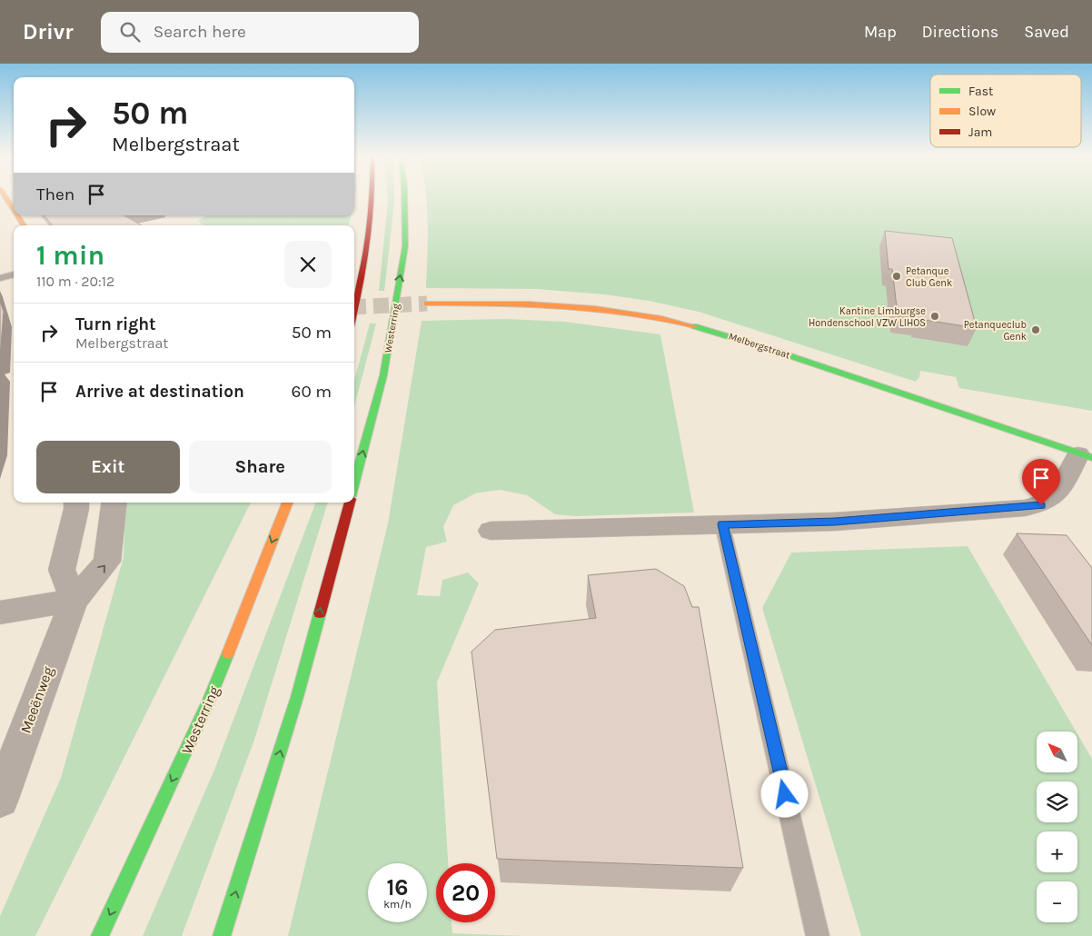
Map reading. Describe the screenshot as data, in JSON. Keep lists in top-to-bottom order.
{
  "streets": {
    "main road": ["Westerring", "Melbergstraat"],
    "street": ["Meeënweg"]
  },
  "places": ["Petanque Club Genk", "Kantine Limburgse Hondenschool VZW LIHOS", "Petanqueclub Genk"],
  "legend": ["Fast", "Slow", "Jam"],
  "north": "top left",
  "page": {
    "header": "Drivr",
    "search": "Search here",
    "nav": ["Map", "Directions", "Saved"],
    "turn": ["50 m", "Melbergstraat"],
    "then": "Then",
    "heading": ["1 min", "110 m · 20:12"],
    "list": [
      {
        "name": "Turn right",
        "note": "Melbergstraat",
        "value": "50 m"
      },
      {
        "name": "Arrive at destination",
        "value": "60 m"
      }
    ],
    "buttons": ["Exit", "Share"],
    "map_buttons": ["+", "−"],
    "speed": "16 km/h",
    "limit": "20"
  }
}
